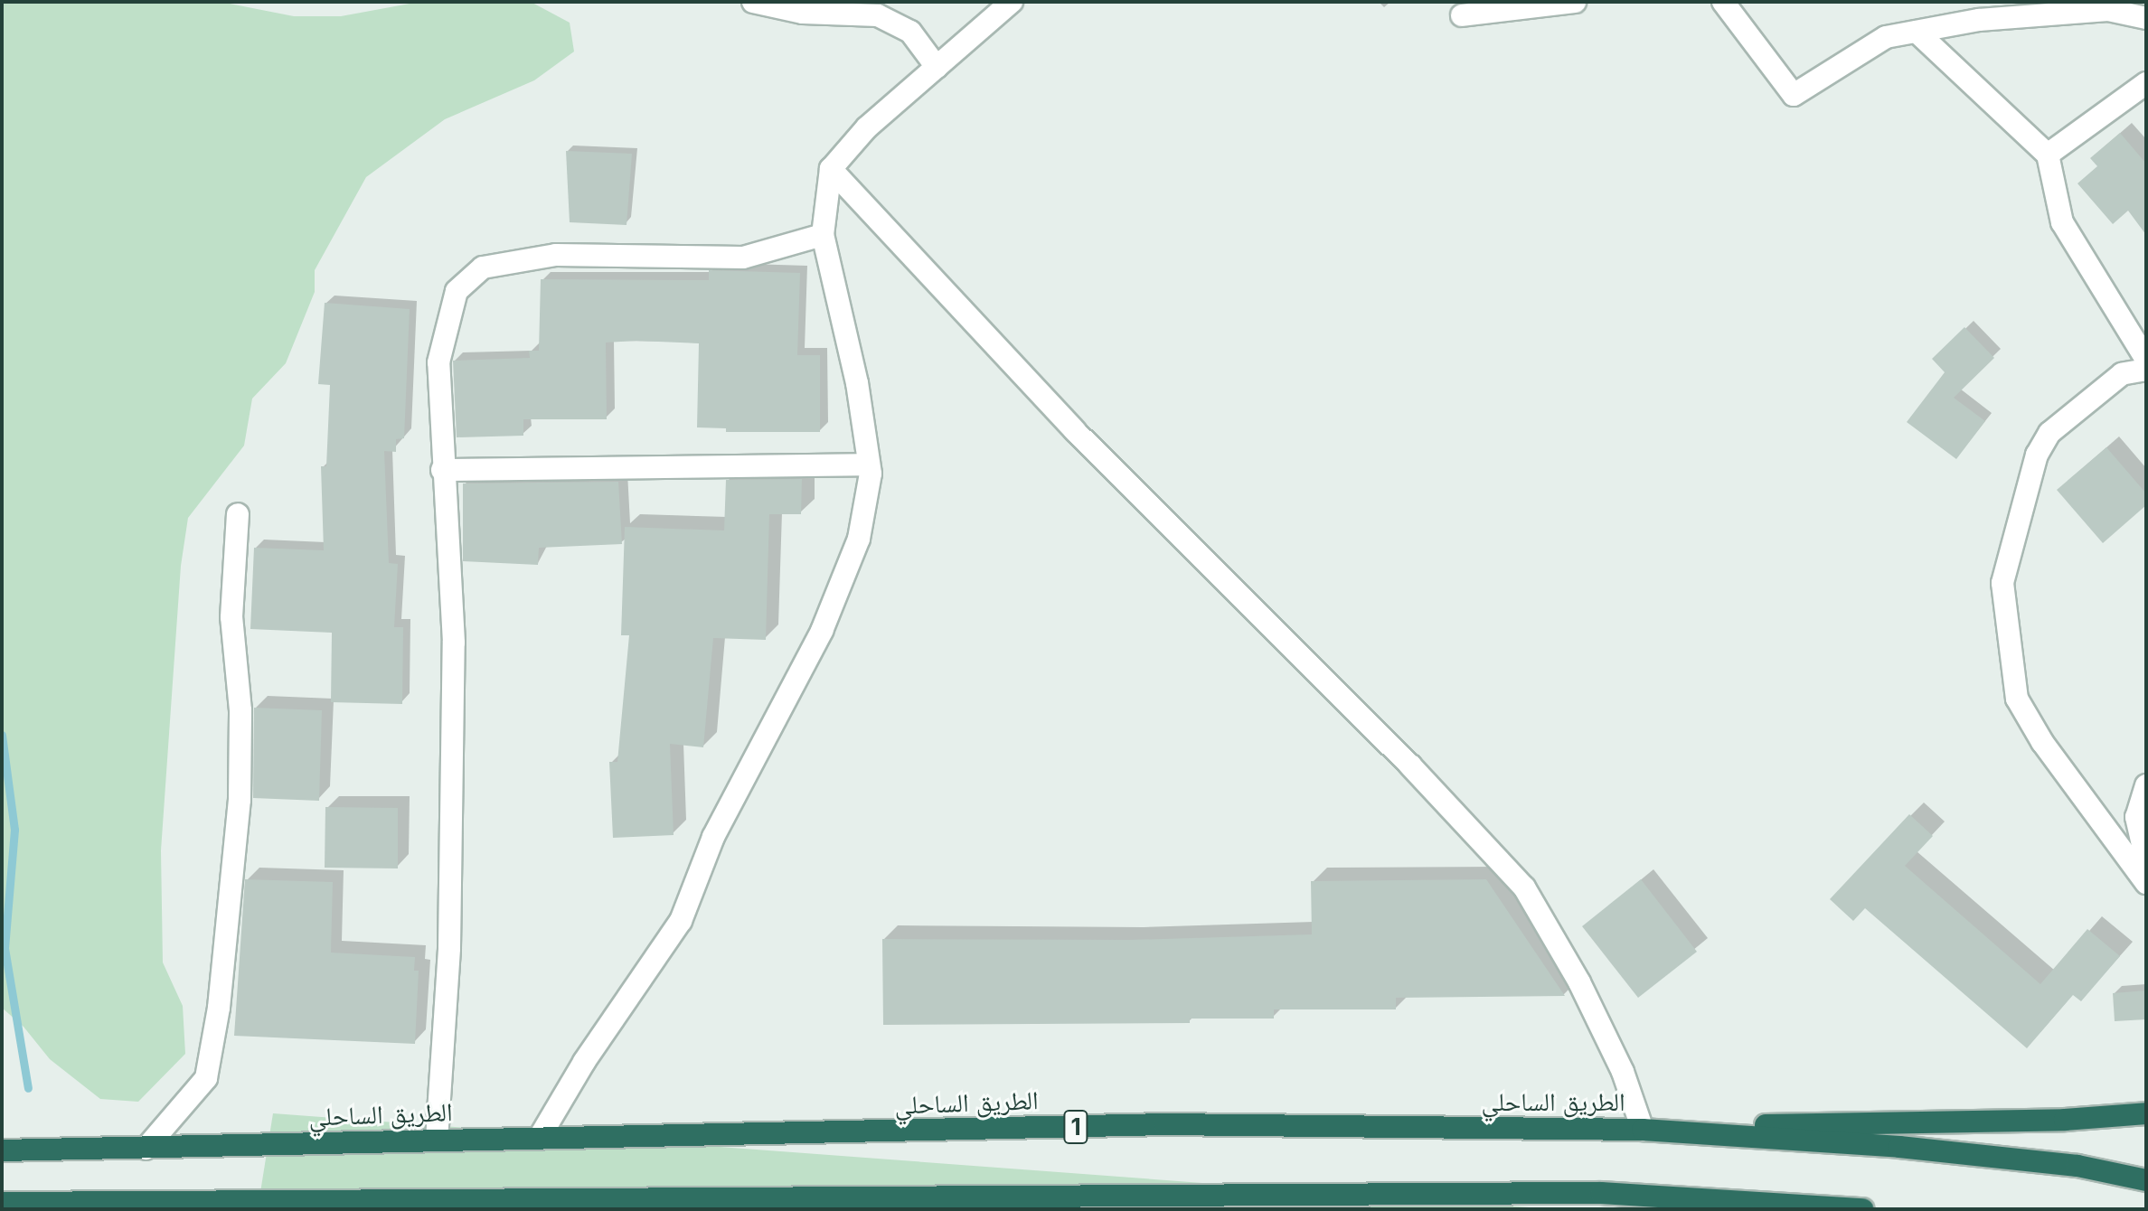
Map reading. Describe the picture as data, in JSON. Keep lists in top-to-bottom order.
{
  "streets": {
    "highway": ["الطريق الساحلي", "1"]
  }
}
